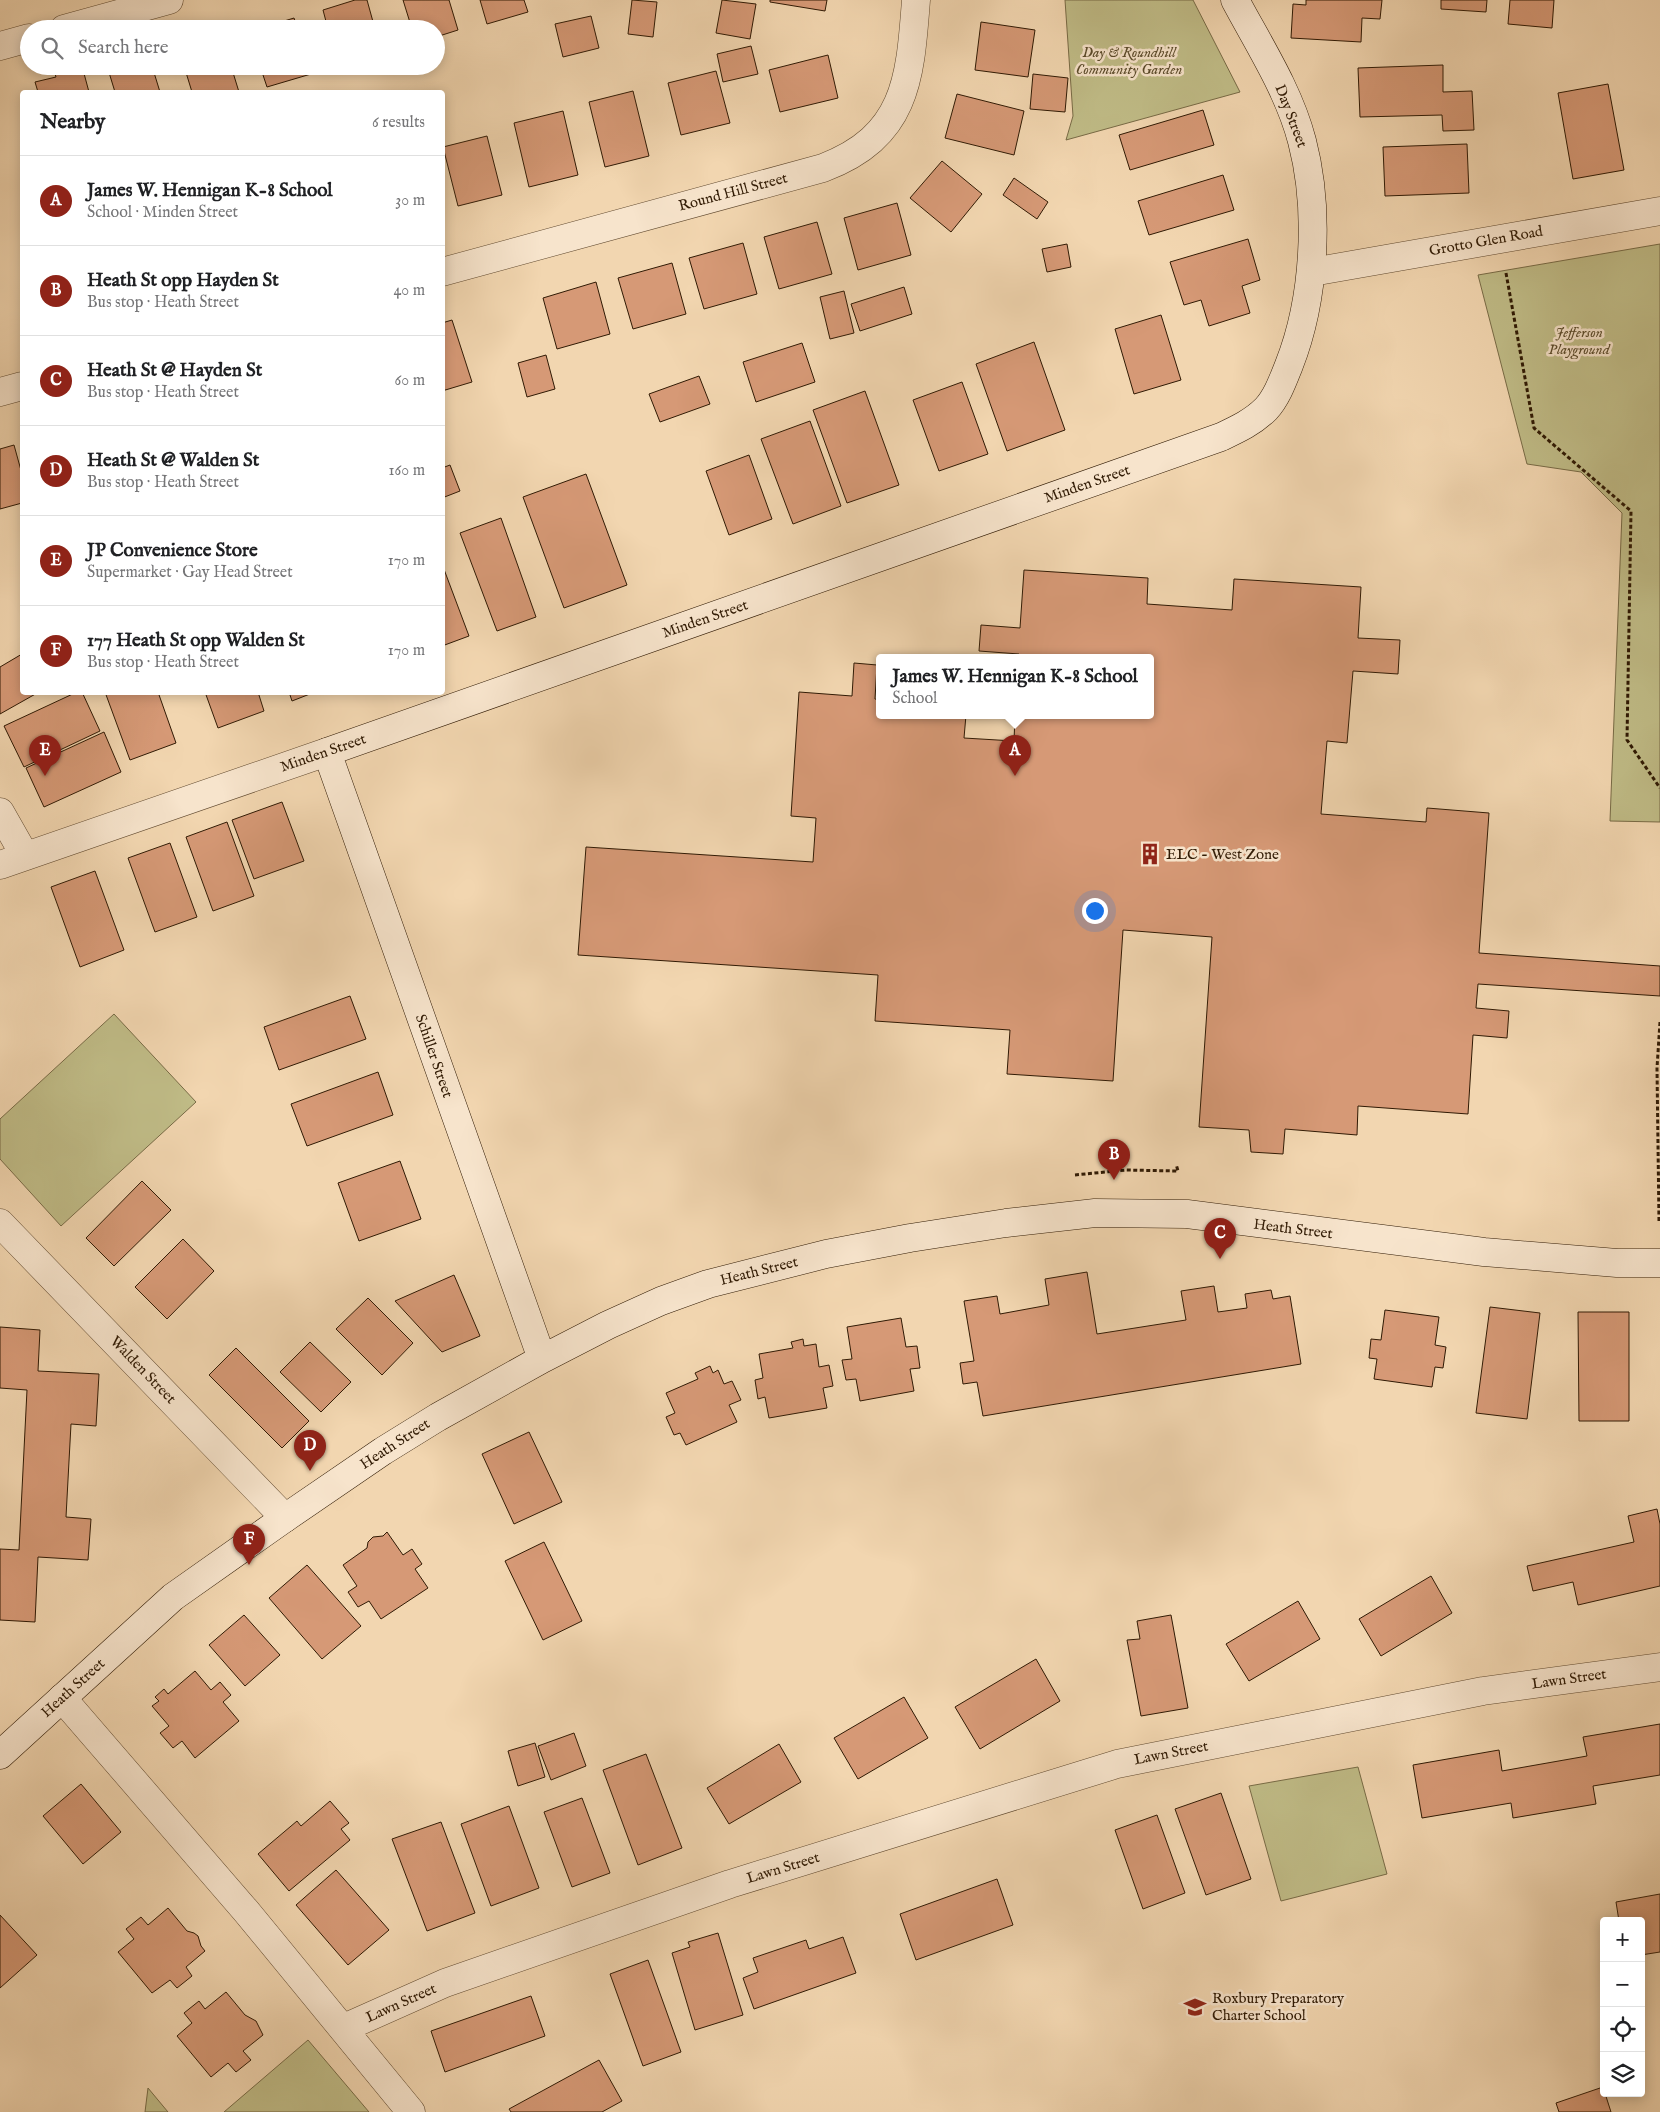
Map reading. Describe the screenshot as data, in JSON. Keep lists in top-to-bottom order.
{
  "streets": {
    "street": [
      "Day Street",
      "Round Hill Street",
      "Grotto Glen Road",
      "Minden Street",
      "Schiller Street",
      "Heath Street",
      "Walden Street",
      "Lawn Street"
    ]
  },
  "crossings": [
    ["Day Street", "Grotto Glen Road"],
    ["Day Street", "Minden Street"],
    ["Grotto Glen Road", "Minden Street"],
    ["Minden Street", "Schiller Street"],
    ["Schiller Street", "Heath Street"],
    ["Heath Street", "Walden Street"]
  ],
  "parks": ["Day & Roundhill Community Garden", "Jefferson Playground"],
  "places": {
    "building": ["ELC - West Zone"],
    "school or university": ["Roxbury Preparatory Charter School"]
  },
  "page": {
    "search": "Search here",
    "heading": ["Nearby", "6 results"],
    "list": [
      {
        "mark": "A",
        "name": "James W. Hennigan K-8 School",
        "note": "School · Minden Street",
        "value": "30 m"
      },
      {
        "mark": "B",
        "name": "Heath St opp Hayden St",
        "note": "Bus stop · Heath Street",
        "value": "40 m"
      },
      {
        "mark": "C",
        "name": "Heath St @ Hayden St",
        "note": "Bus stop · Heath Street",
        "value": "60 m"
      },
      {
        "mark": "D",
        "name": "Heath St @ Walden St",
        "note": "Bus stop · Heath Street",
        "value": "160 m"
      },
      {
        "mark": "E",
        "name": "JP Convenience Store",
        "note": "Supermarket · Gay Head Street",
        "value": "170 m"
      },
      {
        "mark": "F",
        "name": "177 Heath St opp Walden St",
        "note": "Bus stop · Heath Street",
        "value": "170 m"
      }
    ],
    "popup": ["James W. Hennigan K-8 School", "School"],
    "pins": [
      "A",
      "E",
      "B",
      "C",
      "D",
      "F"
    ],
    "map_buttons": ["+", "−"]
  }
}
